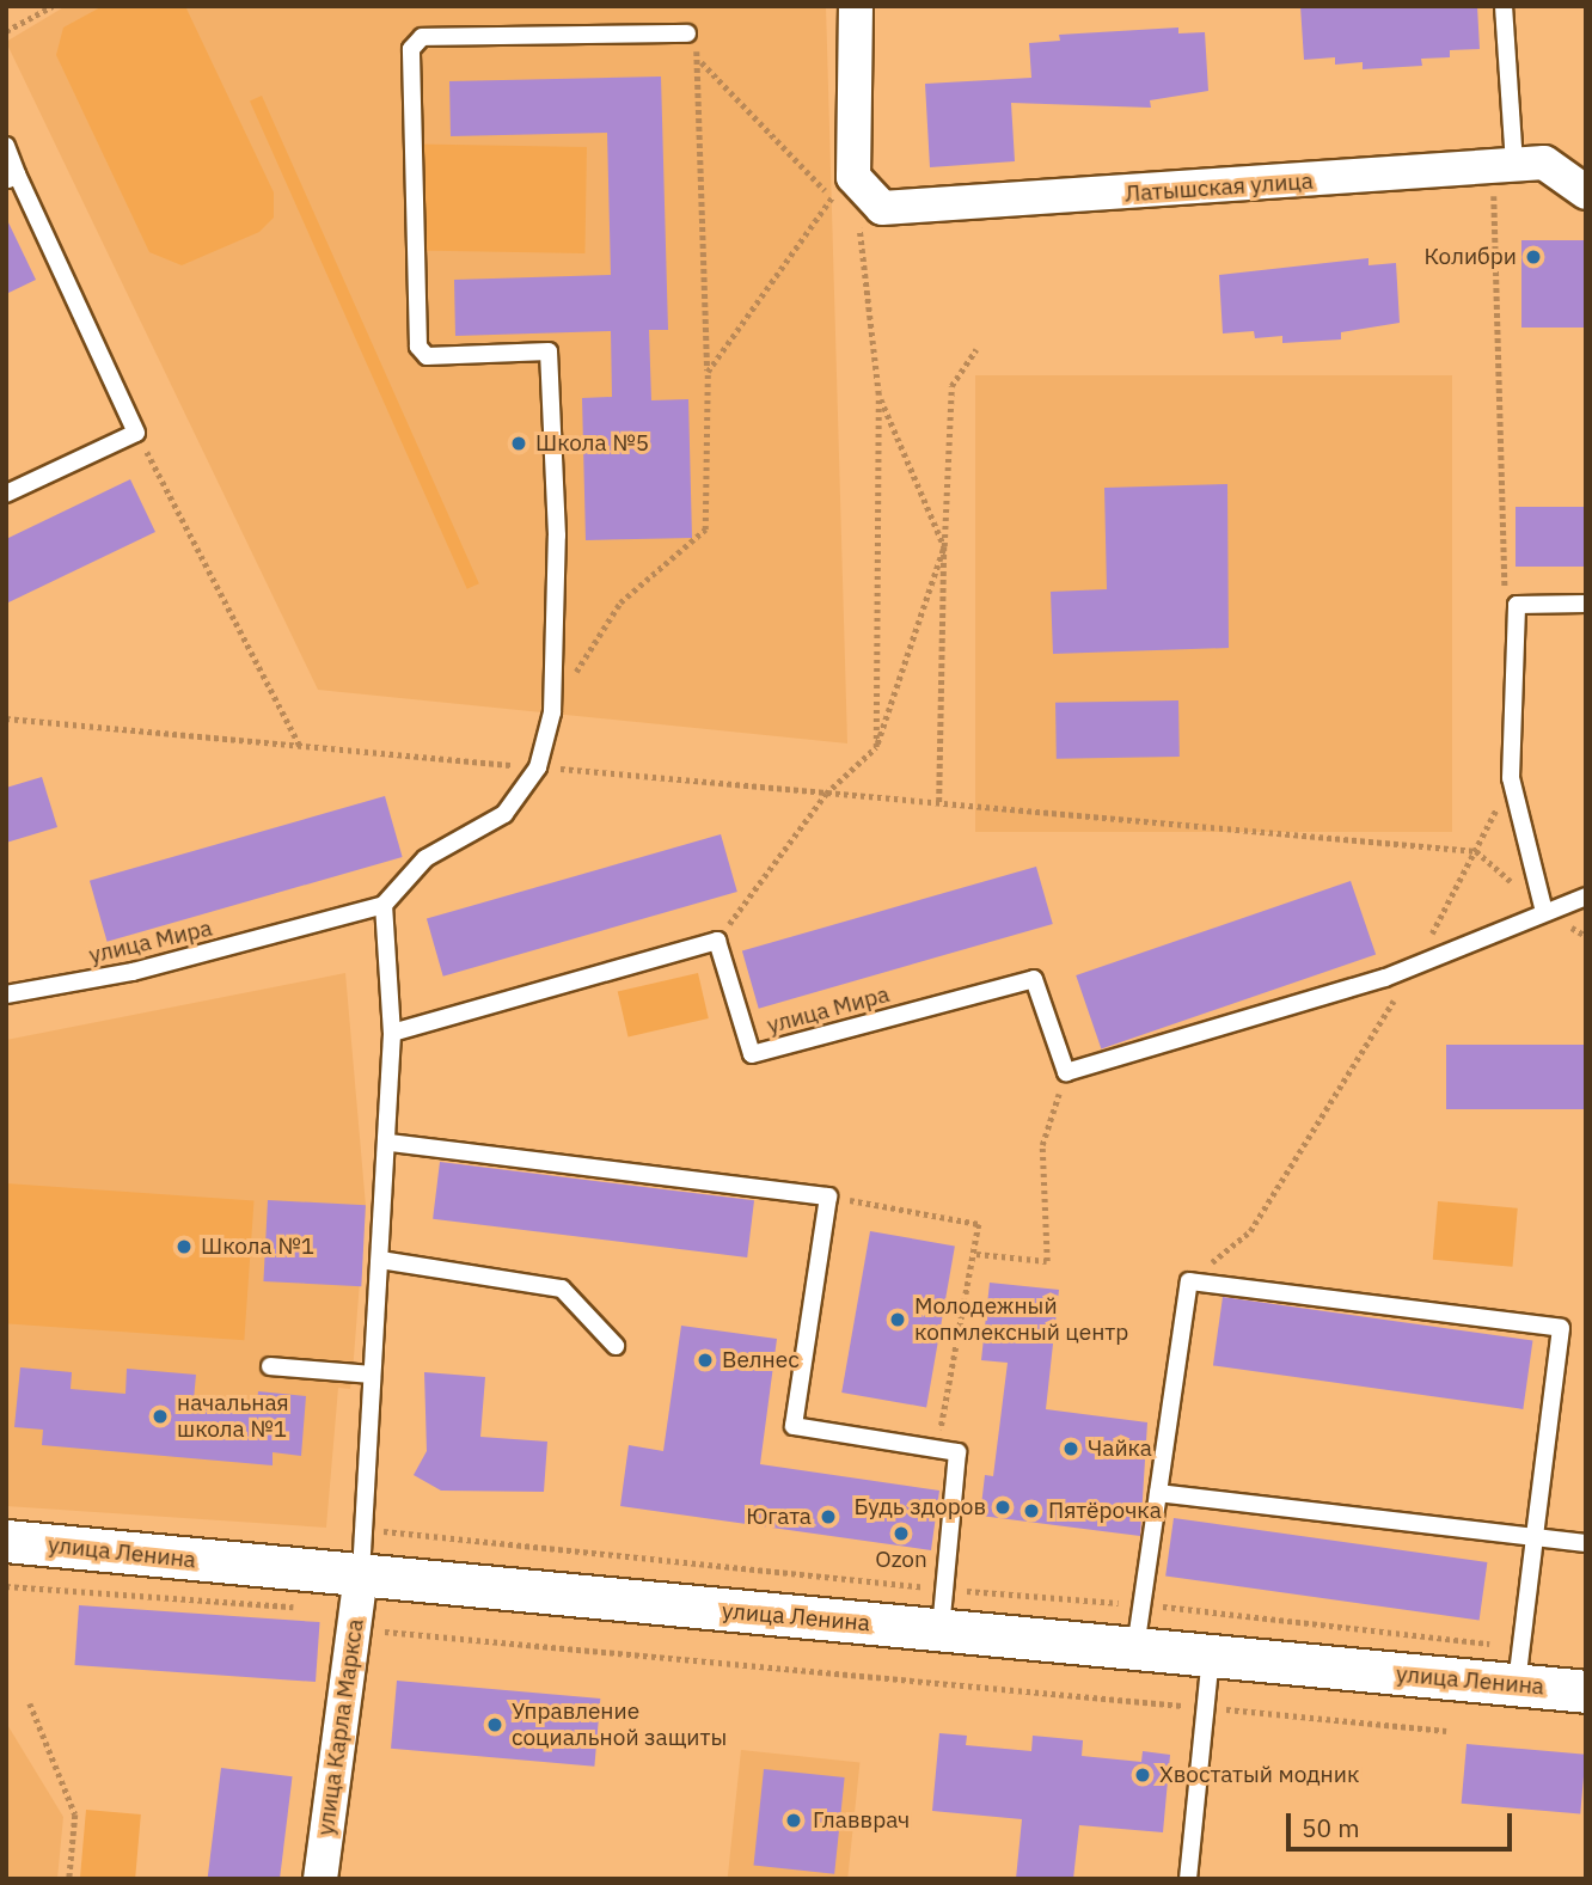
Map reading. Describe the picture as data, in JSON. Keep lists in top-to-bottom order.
{
  "streets": {
    "street": ["Латышская улица", "улица Ленина", "улица Карла Маркса"],
    "lane": ["улица Мира"]
  },
  "crossings": [
    ["улица Ленина", "улица Карла Маркса"]
  ],
  "places": [
    "Колибри",
    "Школа №5",
    "Школа №1",
    "Молодежный копмлексный центр",
    "Велнес",
    "начальная школа №1",
    "Чайка",
    "Будь здоров",
    "Пятёрочка",
    "Югата",
    "Ozon",
    "Управление социальной защиты",
    "Хвостатый модник",
    "Главврач"
  ],
  "scale_bar": "50 m"
}
